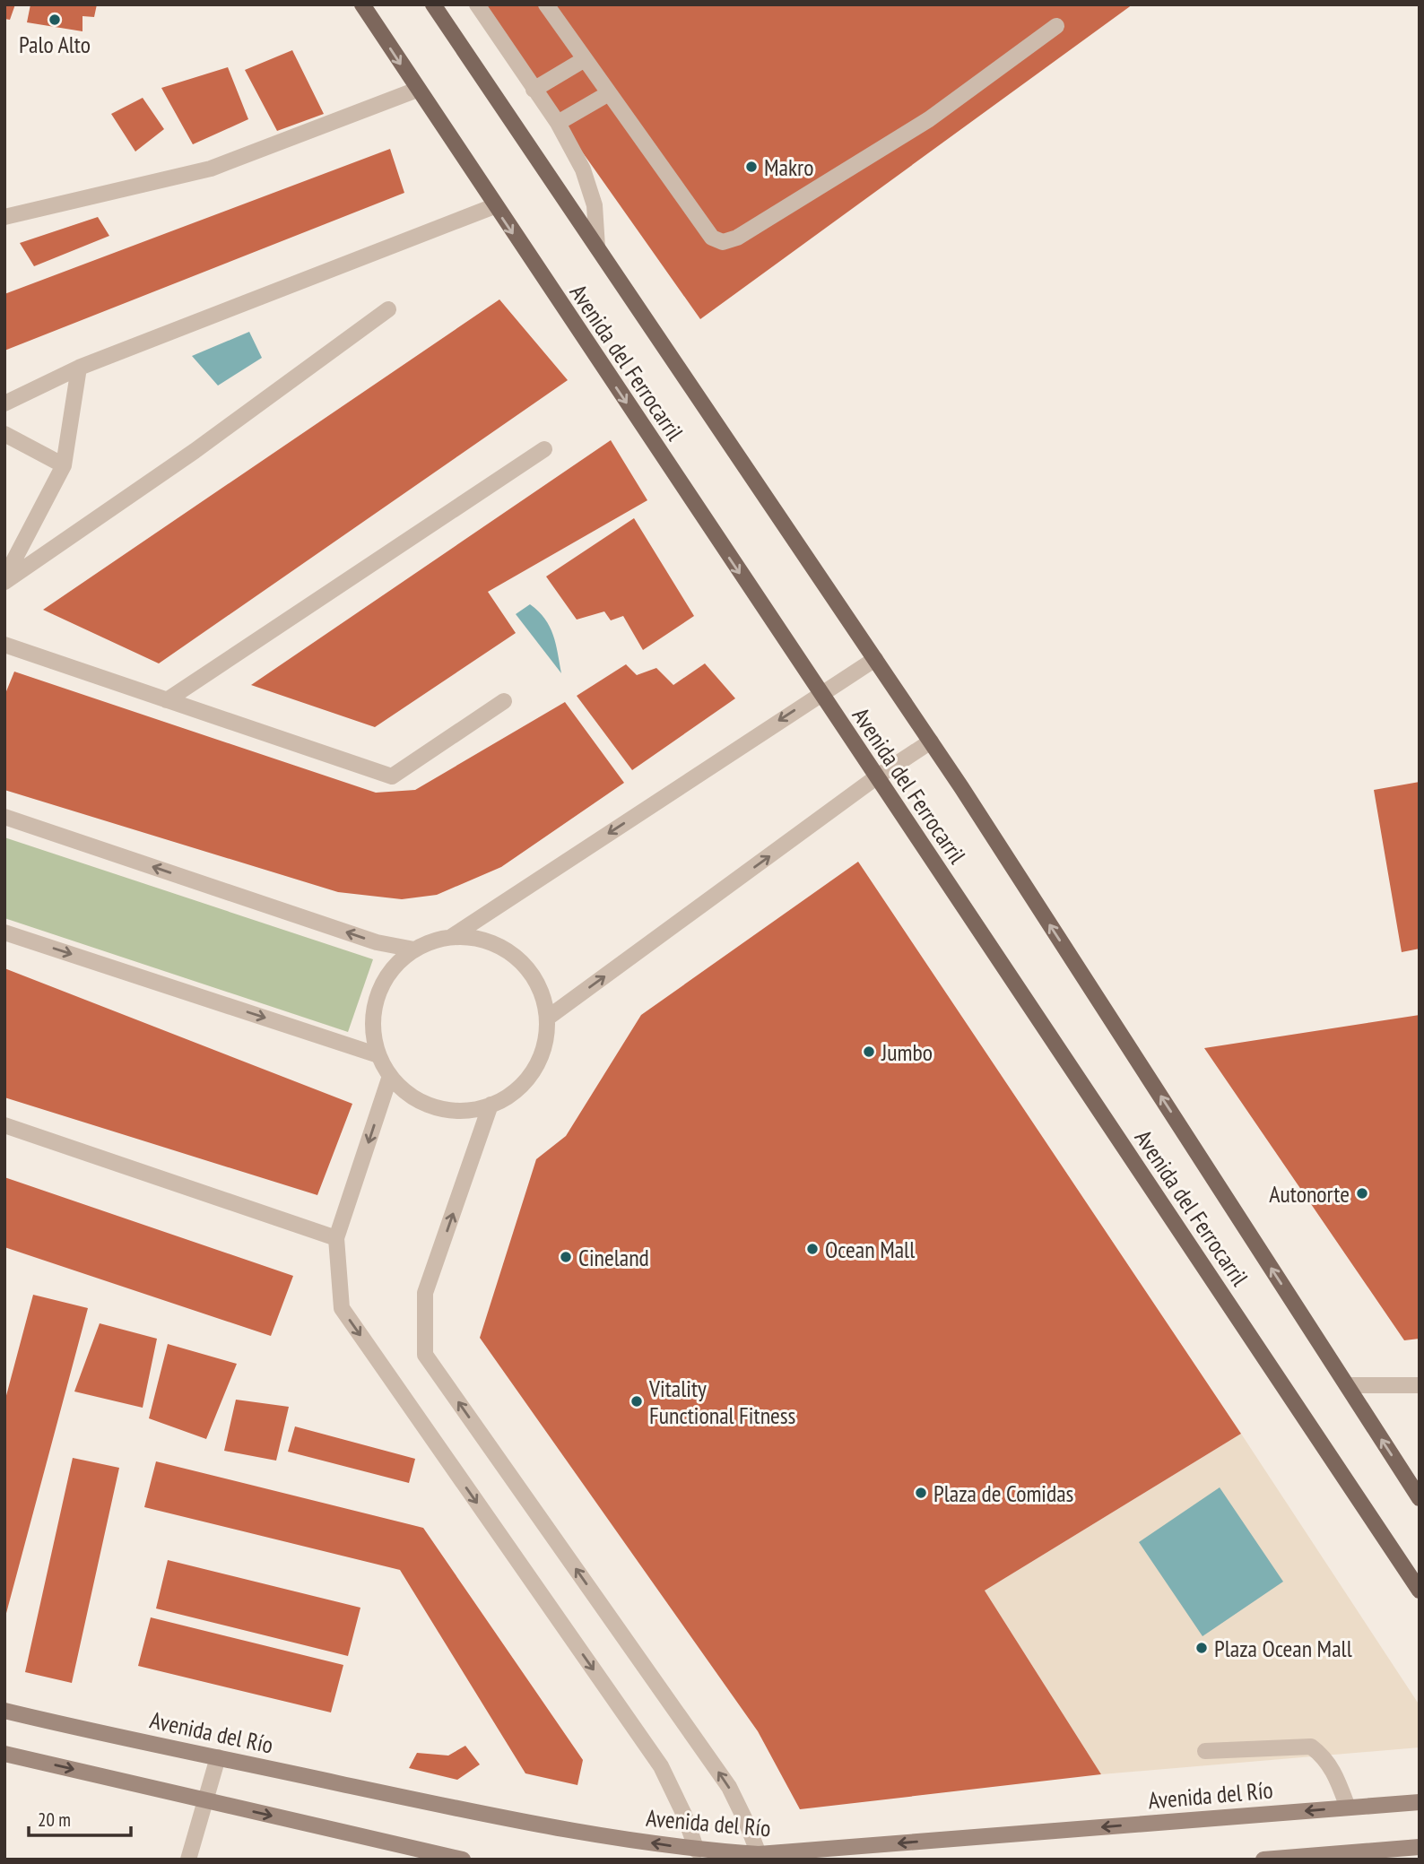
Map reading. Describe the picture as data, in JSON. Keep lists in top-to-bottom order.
{
  "streets": {
    "main road": ["Avenida del Ferrocarril", "Avenida del Río"]
  },
  "places": [
    "Palo Alto",
    "Makro",
    "Jumbo",
    "Autonorte",
    "Ocean Mall",
    "Cineland",
    "Vitality Functional Fitness",
    "Plaza de Comidas",
    "Plaza Ocean Mall"
  ],
  "scale_bar": "20 m"
}
